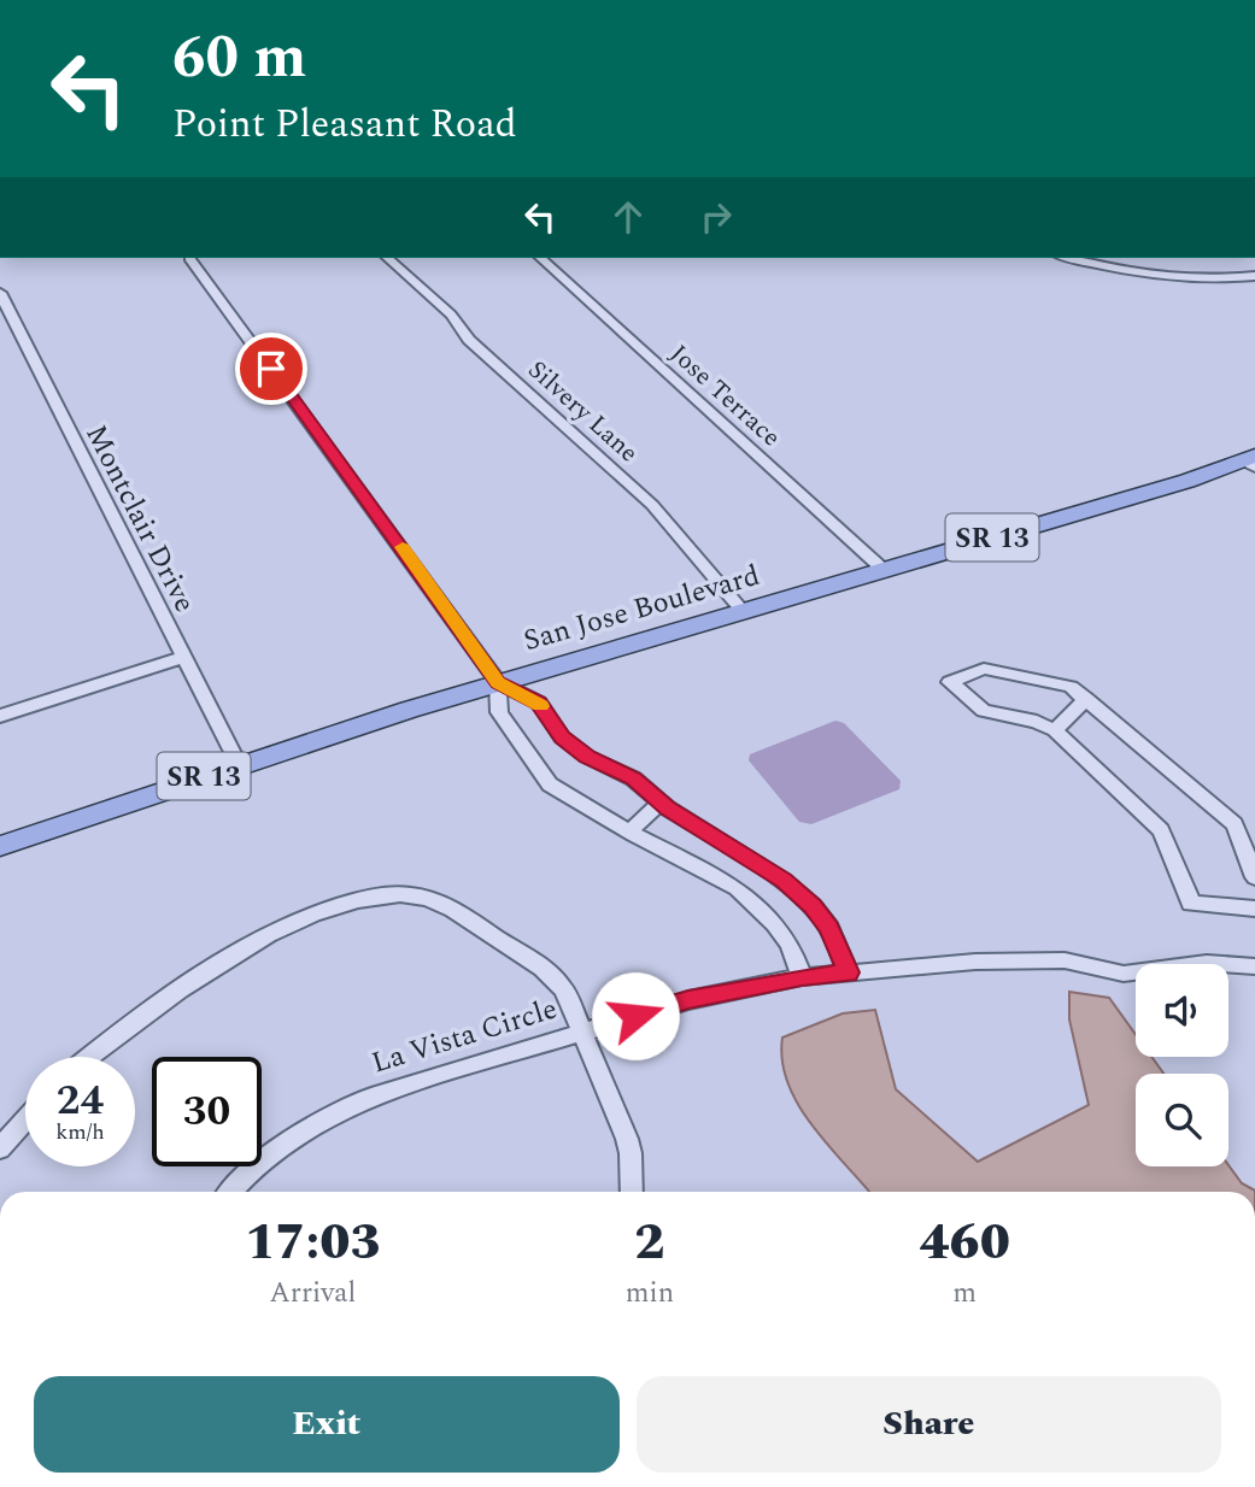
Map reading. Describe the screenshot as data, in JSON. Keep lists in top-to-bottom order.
{
  "streets": {
    "main road": ["SR 13", "San Jose Boulevard"],
    "street": [
      "Jose Terrace",
      "Silvery Lane",
      "Montclair Drive",
      "La Vista Circle"
    ]
  },
  "crossings": [
    ["Jose Terrace", "San Jose Boulevard"],
    ["Silvery Lane", "San Jose Boulevard"],
    ["Montclair Drive", "San Jose Boulevard"]
  ],
  "page": {
    "turn": ["60 m", "Point Pleasant Road"],
    "speed": "24 km/h",
    "limit": "30",
    "eta": [
      "17:03",
      "Arrival",
      "2",
      "min",
      "460",
      "m"
    ],
    "buttons": ["Exit", "Share"]
  }
}
